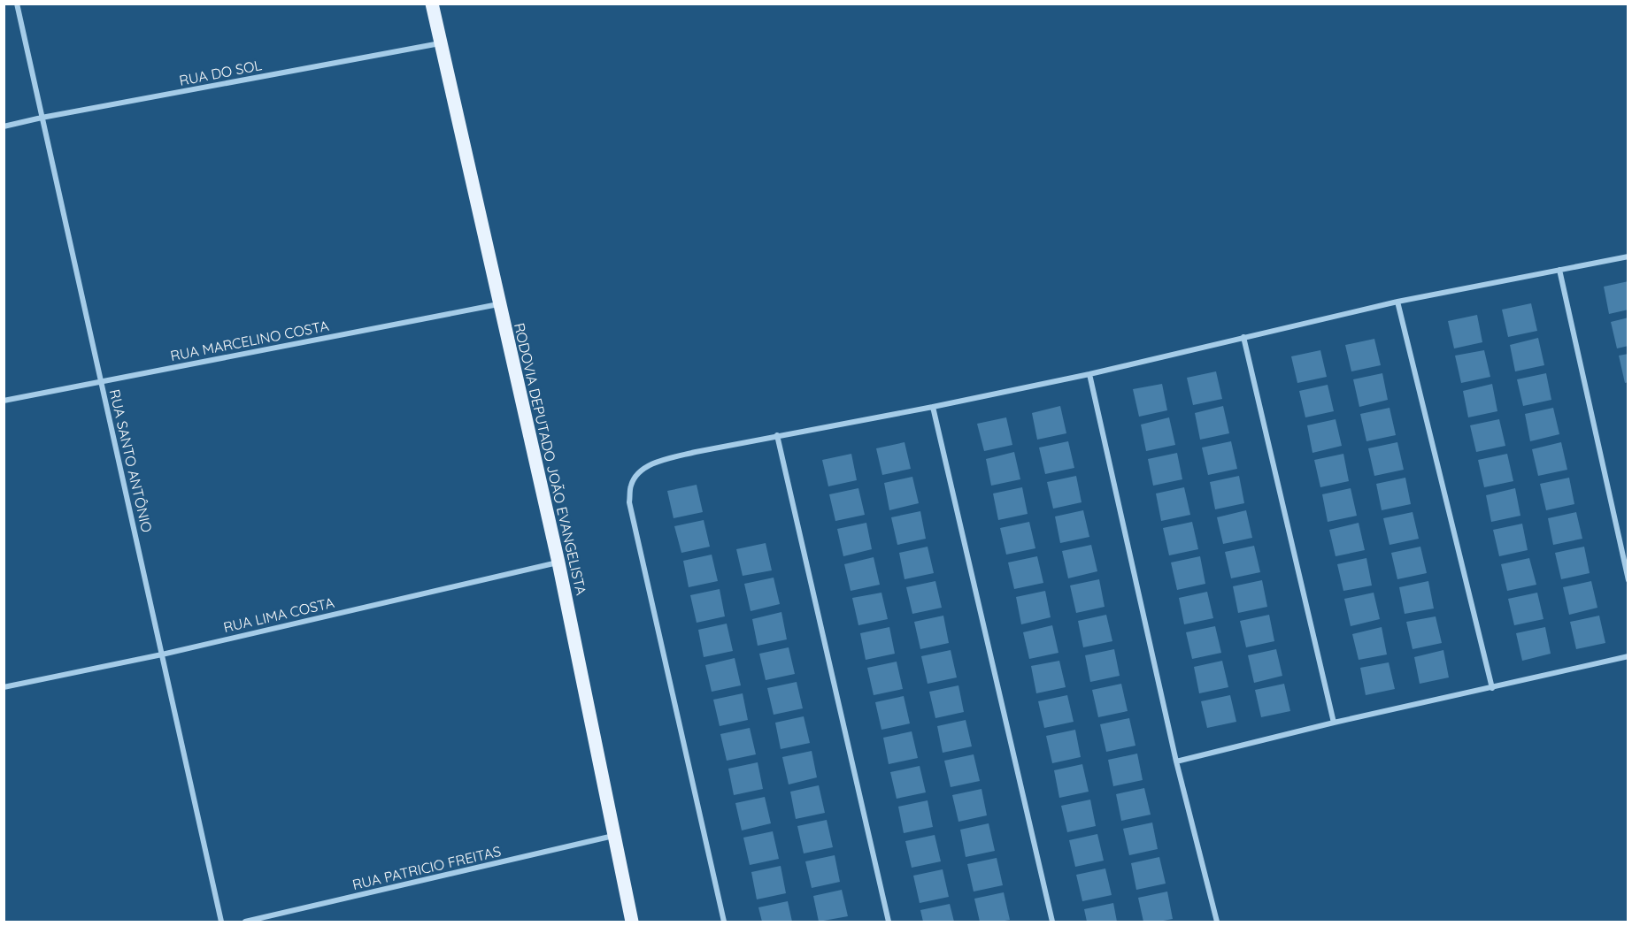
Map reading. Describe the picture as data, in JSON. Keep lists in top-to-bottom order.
{
  "streets": {
    "main road": ["RODOVIA DEPUTADO JOÃO EVANGELISTA"],
    "street": [
      "RUA DO SOL",
      "RUA MARCELINO COSTA",
      "RUA SANTO ANTÔNIO",
      "RUA LIMA COSTA",
      "RUA PATRICIO FREITAS"
    ]
  },
  "crossings": [
    ["RUA DO SOL", "RODOVIA DEPUTADO JOÃO EVANGELISTA"],
    ["RUA DO SOL", "RUA SANTO ANTÔNIO"],
    ["RUA MARCELINO COSTA", "RODOVIA DEPUTADO JOÃO EVANGELISTA"],
    ["RUA MARCELINO COSTA", "RUA SANTO ANTÔNIO"],
    ["RODOVIA DEPUTADO JOÃO EVANGELISTA", "RUA LIMA COSTA"],
    ["RODOVIA DEPUTADO JOÃO EVANGELISTA", "RUA PATRICIO FREITAS"],
    ["RUA SANTO ANTÔNIO", "RUA LIMA COSTA"]
  ]
}
